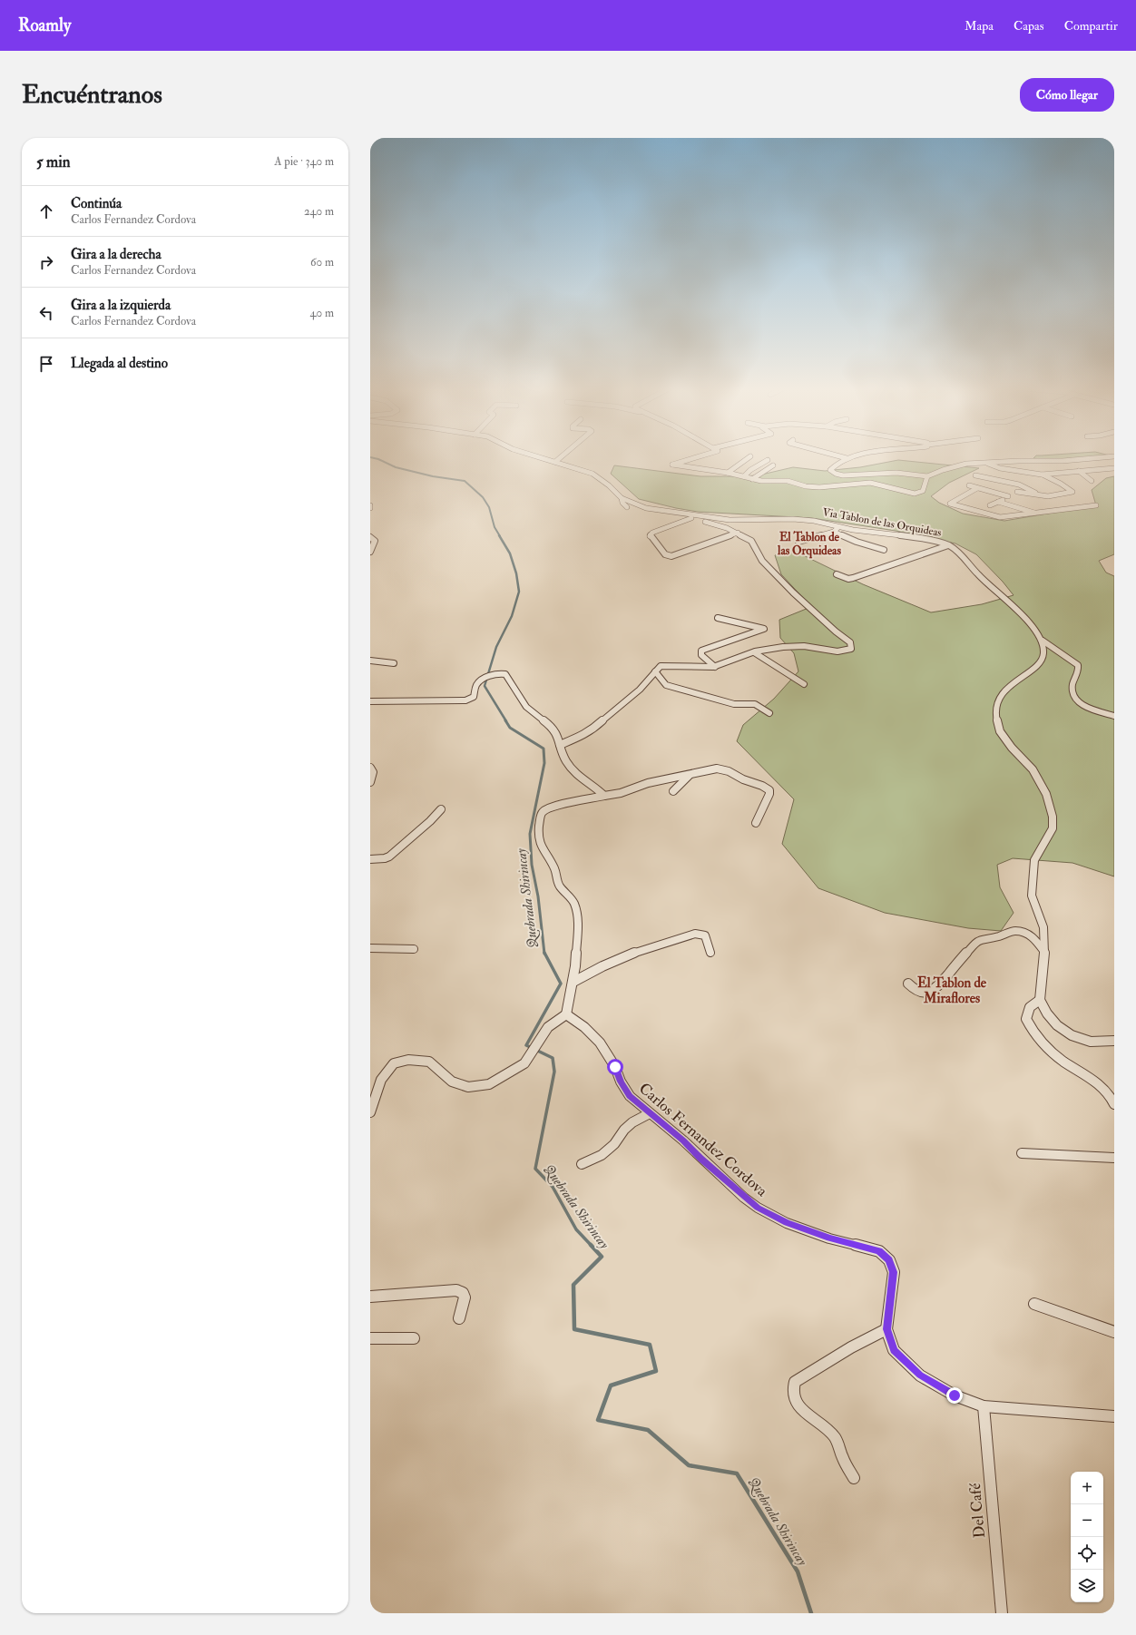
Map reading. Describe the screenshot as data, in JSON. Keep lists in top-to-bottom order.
{
  "streets": {
    "street": ["Via Tablon de las Orquideas", "Carlos Fernandez Cordova", "Del Café"]
  },
  "crossings": [
    ["Carlos Fernandez Cordova", "Del Café"]
  ],
  "districts": ["El Tablon de las Orquideas", "El Tablon de Miraflores"],
  "water": ["Quebrada Shirincay"],
  "page": {
    "header": "Roamly",
    "nav": ["Mapa", "Capas", "Compartir"],
    "buttons": "Cómo llegar",
    "title": "Encuéntranos",
    "heading": ["5 min", "A pie · 340 m"],
    "list": [
      ["Continúa", "Carlos Fernandez Cordova", "240 m"],
      ["Gira a la derecha", "Carlos Fernandez Cordova", "60 m"],
      ["Gira a la izquierda", "Carlos Fernandez Cordova", "40 m"],
      "Llegada al destino"
    ],
    "map_buttons": ["+", "−"]
  }
}
